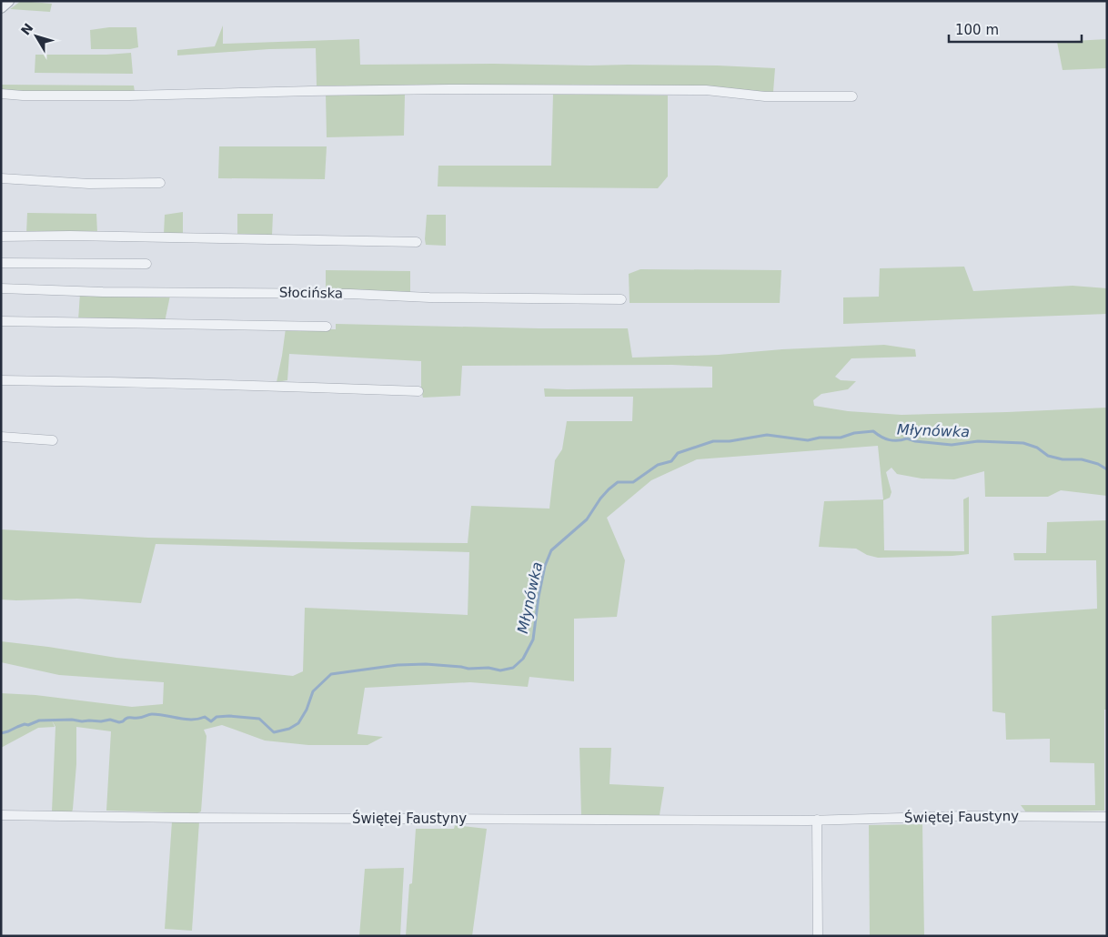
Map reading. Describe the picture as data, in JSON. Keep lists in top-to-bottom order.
{
  "streets": {
    "street": ["Słocińska", "Świętej Faustyny"]
  },
  "water": ["Młynówka"],
  "scale_bar": "100 m",
  "north": "top left"
}
